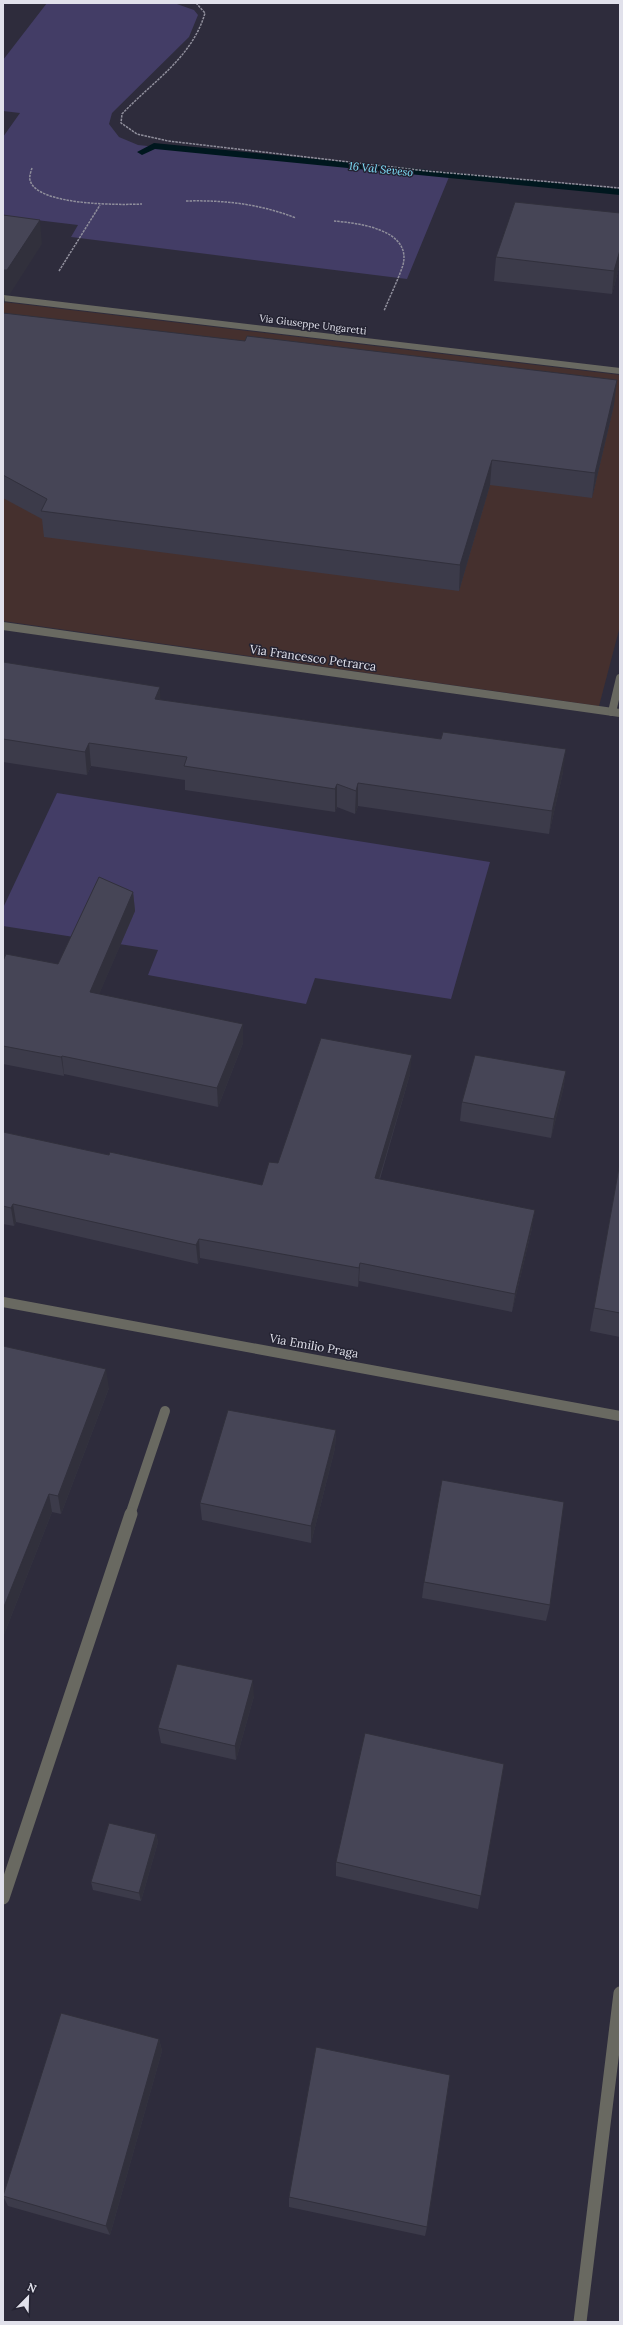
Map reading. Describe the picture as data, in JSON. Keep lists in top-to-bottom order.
{
  "streets": {
    "street": ["Via Giuseppe Ungaretti", "Via Francesco Petrarca", "Via Emilio Praga"]
  },
  "water": ["16 Val Seveso"],
  "north": "top right"
}
